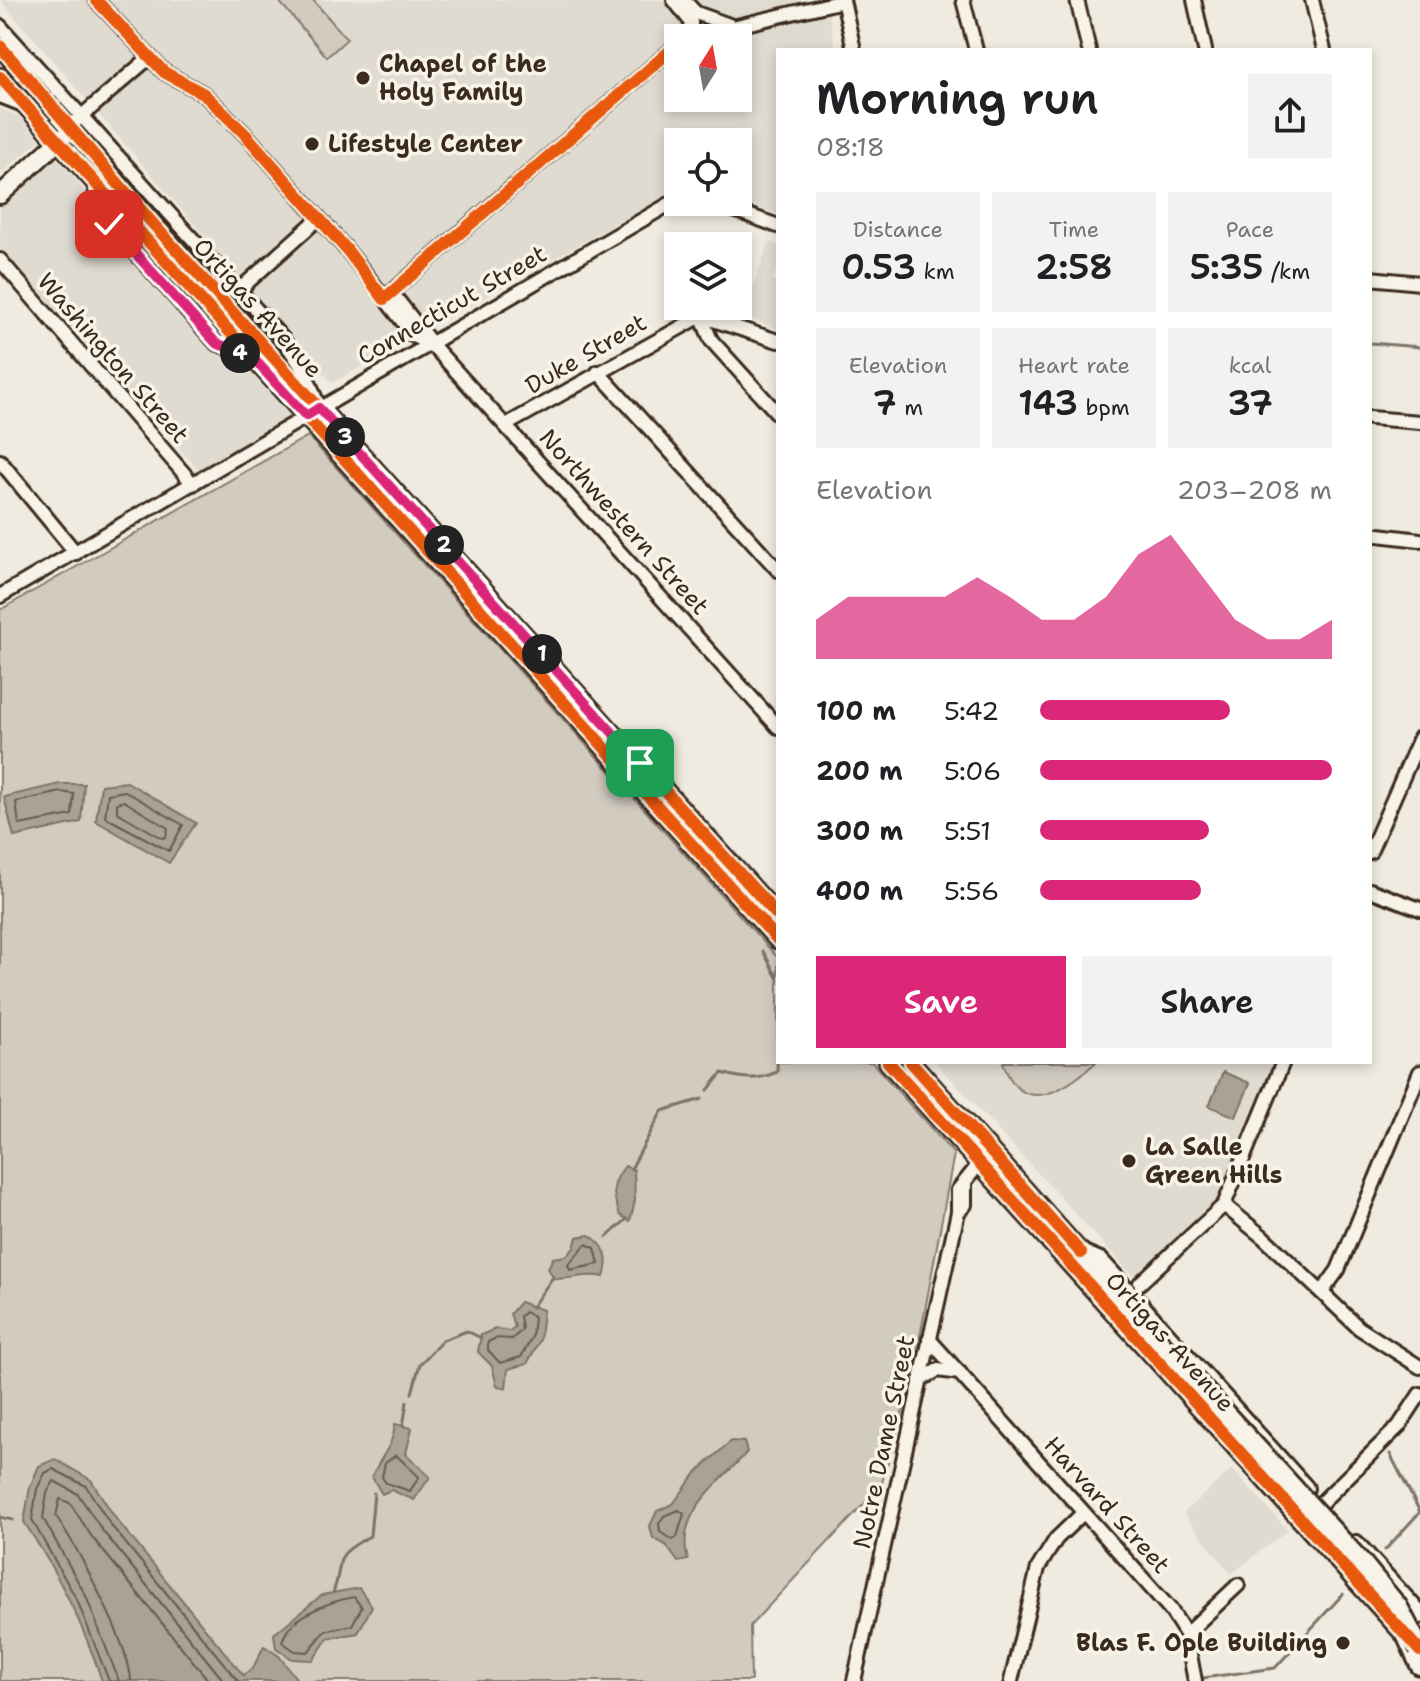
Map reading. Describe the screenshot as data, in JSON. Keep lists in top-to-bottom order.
{
  "streets": {
    "main road": ["Ortigas Avenue"],
    "street": [
      "Connecticut Street",
      "Duke Street",
      "Washington Street",
      "Northwestern Street",
      "Notre Dame Street",
      "Harvard Street"
    ]
  },
  "crossings": [
    ["Connecticut Street", "Ortigas Avenue"],
    ["Connecticut Street", "Washington Street"],
    ["Connecticut Street", "Northwestern Street"],
    ["Ortigas Avenue", "Notre Dame Street"],
    ["Duke Street", "Northwestern Street"],
    ["Notre Dame Street", "Harvard Street"]
  ],
  "places": [
    "Chapel of the Holy Family",
    "Lifestyle Center",
    "La Salle Green Hills",
    "Blas F. Ople Building"
  ],
  "north": "top",
  "page": {
    "heading": ["Morning run", "08:18"],
    "stats": [
      ["Distance", "0.53 km"],
      ["Time", "2:58"],
      ["Pace", "5:35 /km"],
      ["Elevation", "7 m"],
      ["Heart rate", "143 bpm"],
      ["kcal", "37"]
    ],
    "pins": [
      "4",
      "3",
      "2",
      "1"
    ],
    "chart": ["Elevation", "203–208 m"],
    "list": [
      {
        "name": "100 m",
        "note": "5:42"
      },
      {
        "name": "200 m",
        "note": "5:06"
      },
      {
        "name": "300 m",
        "note": "5:51"
      },
      {
        "name": "400 m",
        "note": "5:56"
      }
    ],
    "buttons": ["Save", "Share"]
  }
}
